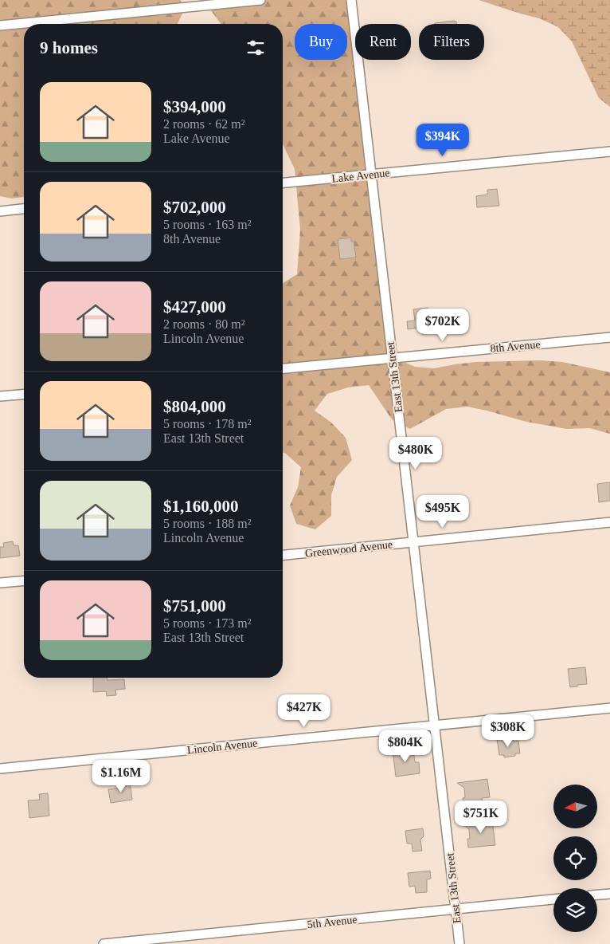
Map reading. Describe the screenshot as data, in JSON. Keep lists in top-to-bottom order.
{
  "streets": {
    "street": [
      "Lake Avenue",
      "8th Avenue",
      "East 13th Street",
      "Greenwood Avenue",
      "Lincoln Avenue",
      "5th Avenue"
    ]
  },
  "crossings": [
    ["Lake Avenue", "East 13th Street"],
    ["8th Avenue", "East 13th Street"],
    ["East 13th Street", "Greenwood Avenue"],
    ["East 13th Street", "Lincoln Avenue"],
    ["East 13th Street", "5th Avenue"]
  ],
  "north": "left",
  "page": {
    "chip": ["Buy", "Rent", "Filters"],
    "heading": "9 homes",
    "list": [
      {
        "name": "$394,000",
        "note": "2 rooms · 62 m² · Lake Avenue"
      },
      {
        "name": "$702,000",
        "note": "5 rooms · 163 m² · 8th Avenue"
      },
      {
        "name": "$427,000",
        "note": "2 rooms · 80 m² · Lincoln Avenue"
      },
      {
        "name": "$804,000",
        "note": "5 rooms · 178 m² · East 13th Street"
      },
      {
        "name": "$1,160,000",
        "note": "5 rooms · 188 m² · Lincoln Avenue"
      },
      {
        "name": "$751,000",
        "note": "5 rooms · 173 m² · East 13th Street"
      }
    ],
    "price": [
      "$394K",
      "$702K",
      "$480K",
      "$495K",
      "$427K",
      "$308K",
      "$804K",
      "$1.16M",
      "$751K"
    ]
  }
}
